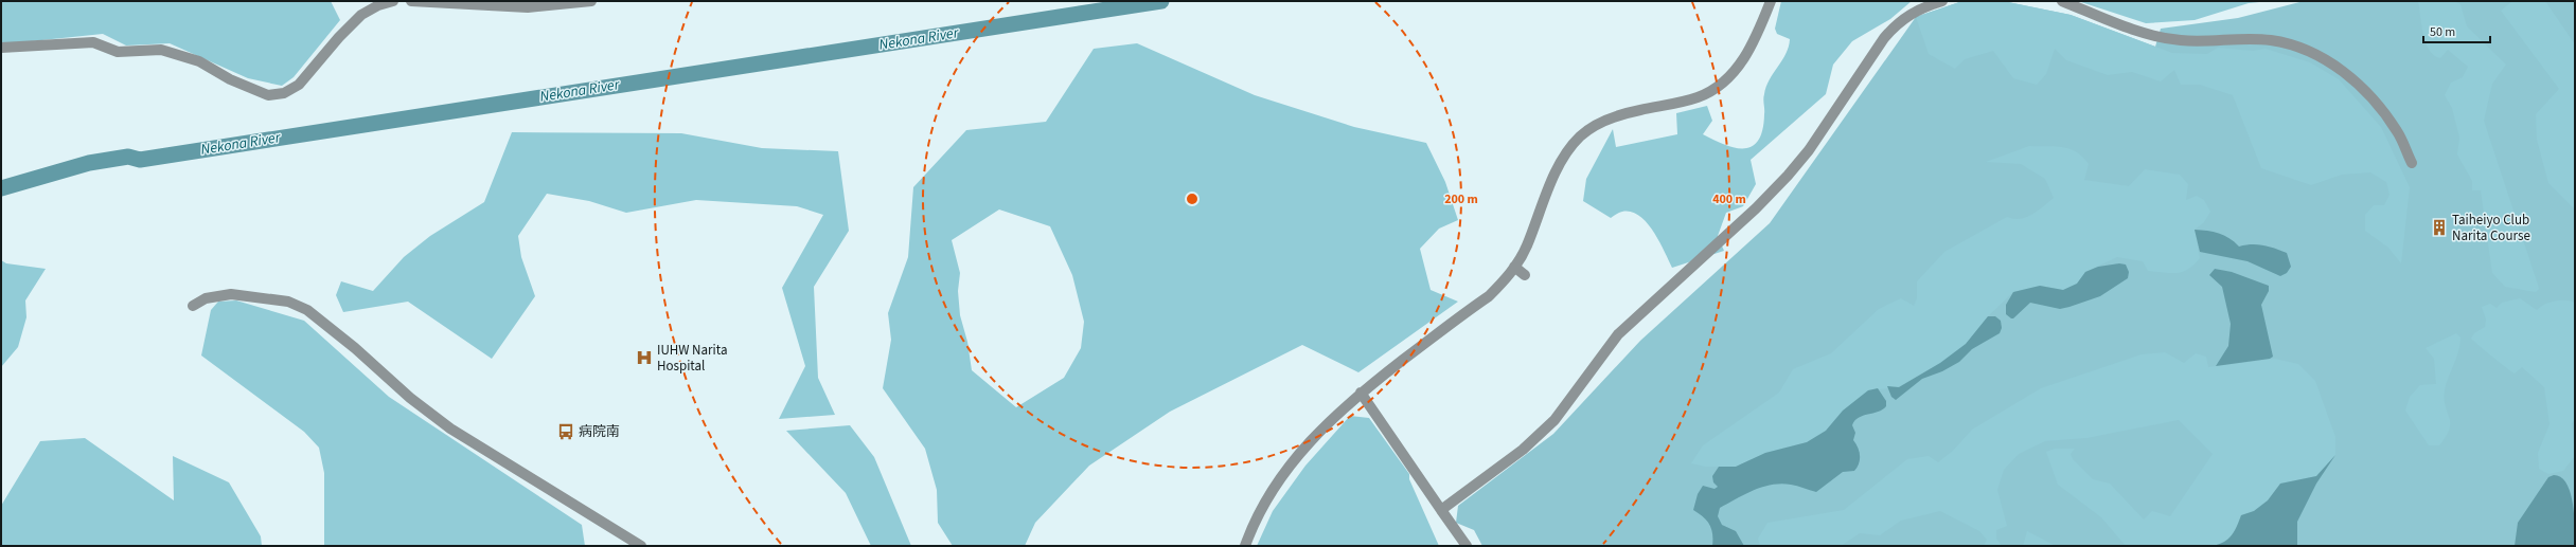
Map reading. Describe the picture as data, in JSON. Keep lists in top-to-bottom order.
{
  "water": ["Nekona River"],
  "places": {
    "building": ["Taiheiyo Club Narita Course"],
    "hospital": ["IUHW Narita Hospital"],
    "bus stop": ["病院南"]
  },
  "scale_bar": "50 m",
  "rings": ["200 m", "400 m"]
}
